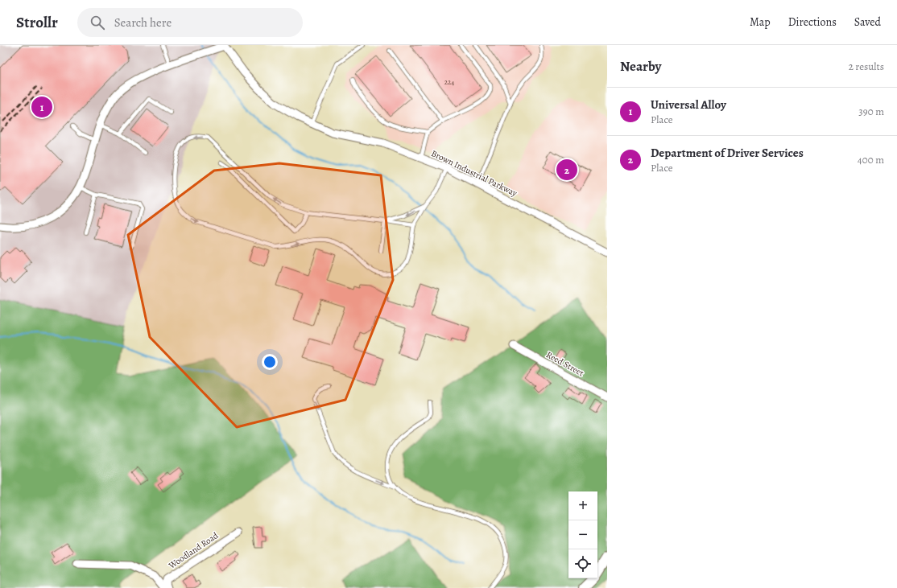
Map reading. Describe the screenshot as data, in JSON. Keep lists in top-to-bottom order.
{
  "streets": {
    "street": ["Brown Industrial Parkway", "Reed Street", "Woodland Road"]
  },
  "house_numbers": ["224"],
  "page": {
    "header": "Strollr",
    "search": "Search here",
    "nav": ["Map", "Directions", "Saved"],
    "heading": ["Nearby", "2 results"],
    "list": [
      {
        "mark": "1",
        "name": "Universal Alloy",
        "note": "Place",
        "value": "390 m"
      },
      {
        "mark": "2",
        "name": "Department of Driver Services",
        "note": "Place",
        "value": "400 m"
      }
    ],
    "pins": ["1", "2"],
    "map_buttons": ["+", "−"]
  }
}
